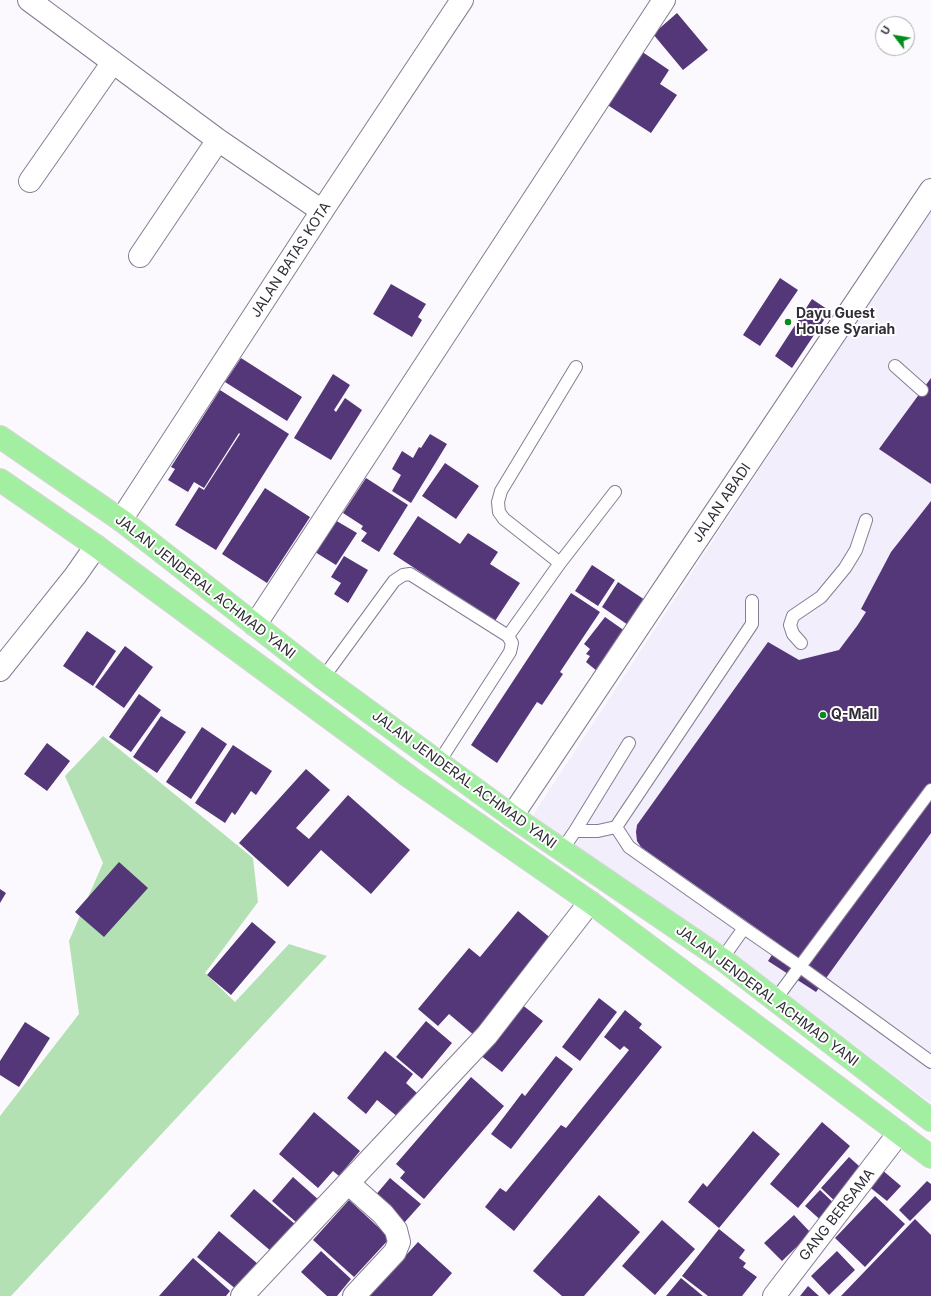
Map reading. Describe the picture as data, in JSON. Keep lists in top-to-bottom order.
{
  "streets": {
    "highway": ["JALAN JENDERAL ACHMAD YANI"],
    "street": ["JALAN BATAS KOTA", "JALAN ABADI", "GANG BERSAMA"]
  },
  "crossings": [
    ["JALAN BATAS KOTA", "JALAN JENDERAL ACHMAD YANI"],
    ["JALAN ABADI", "JALAN JENDERAL ACHMAD YANI"],
    ["JALAN JENDERAL ACHMAD YANI", "GANG BERSAMA"]
  ],
  "places": ["Dayu Guest House Syariah", "Q-Mall"],
  "north": "top left"
}
